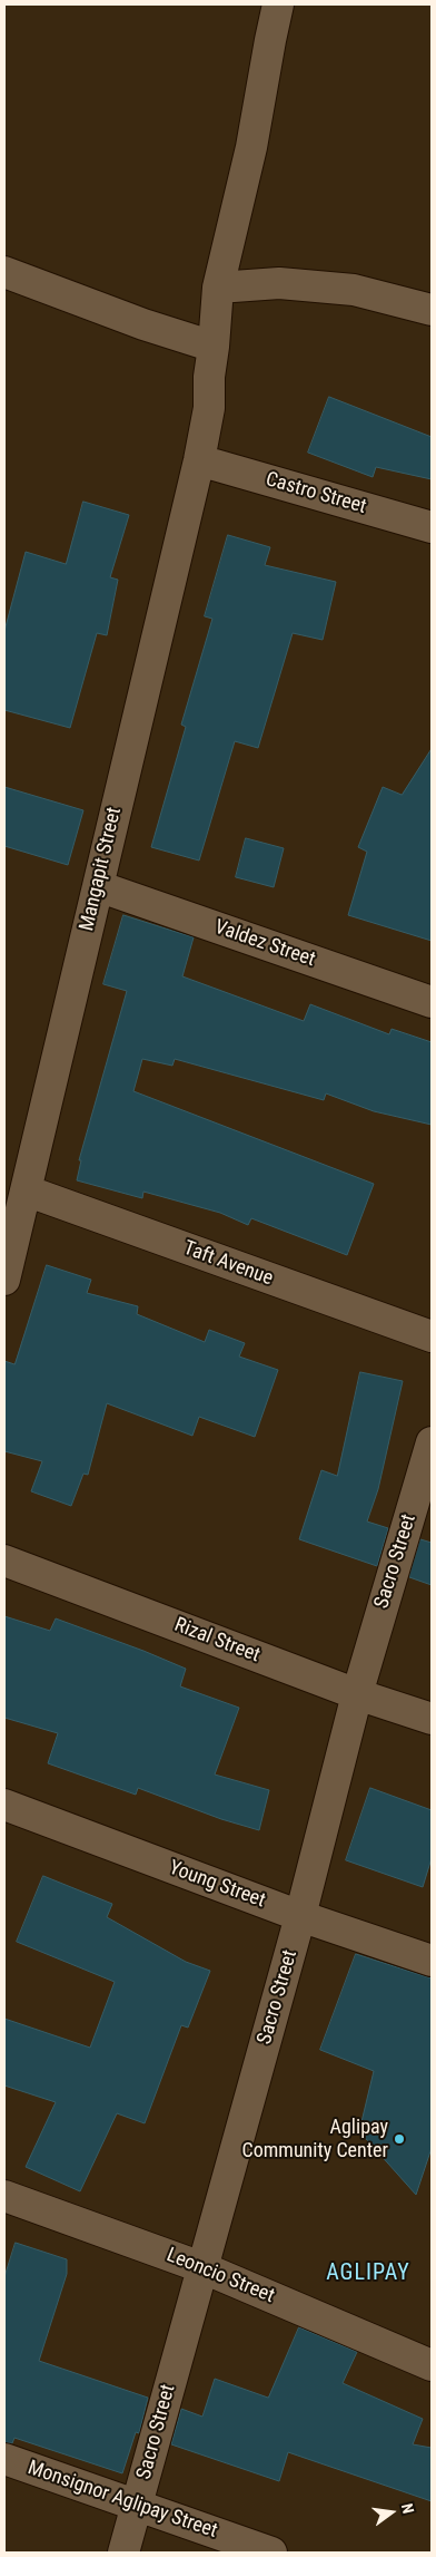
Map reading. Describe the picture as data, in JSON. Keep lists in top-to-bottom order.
{
  "streets": {
    "street": [
      "Castro Street",
      "Mangapit Street",
      "Valdez Street",
      "Taft Avenue",
      "Sacro Street",
      "Rizal Street",
      "Young Street",
      "Leoncio Street",
      "Monsignor Aglipay Street"
    ]
  },
  "crossings": [
    ["Castro Street", "Mangapit Street"],
    ["Mangapit Street", "Valdez Street"],
    ["Mangapit Street", "Taft Avenue"],
    ["Sacro Street", "Rizal Street"],
    ["Sacro Street", "Young Street"],
    ["Sacro Street", "Leoncio Street"],
    ["Sacro Street", "Monsignor Aglipay Street"]
  ],
  "districts": ["AGLIPAY"],
  "places": ["Aglipay Community Center"],
  "north": "right"
}
